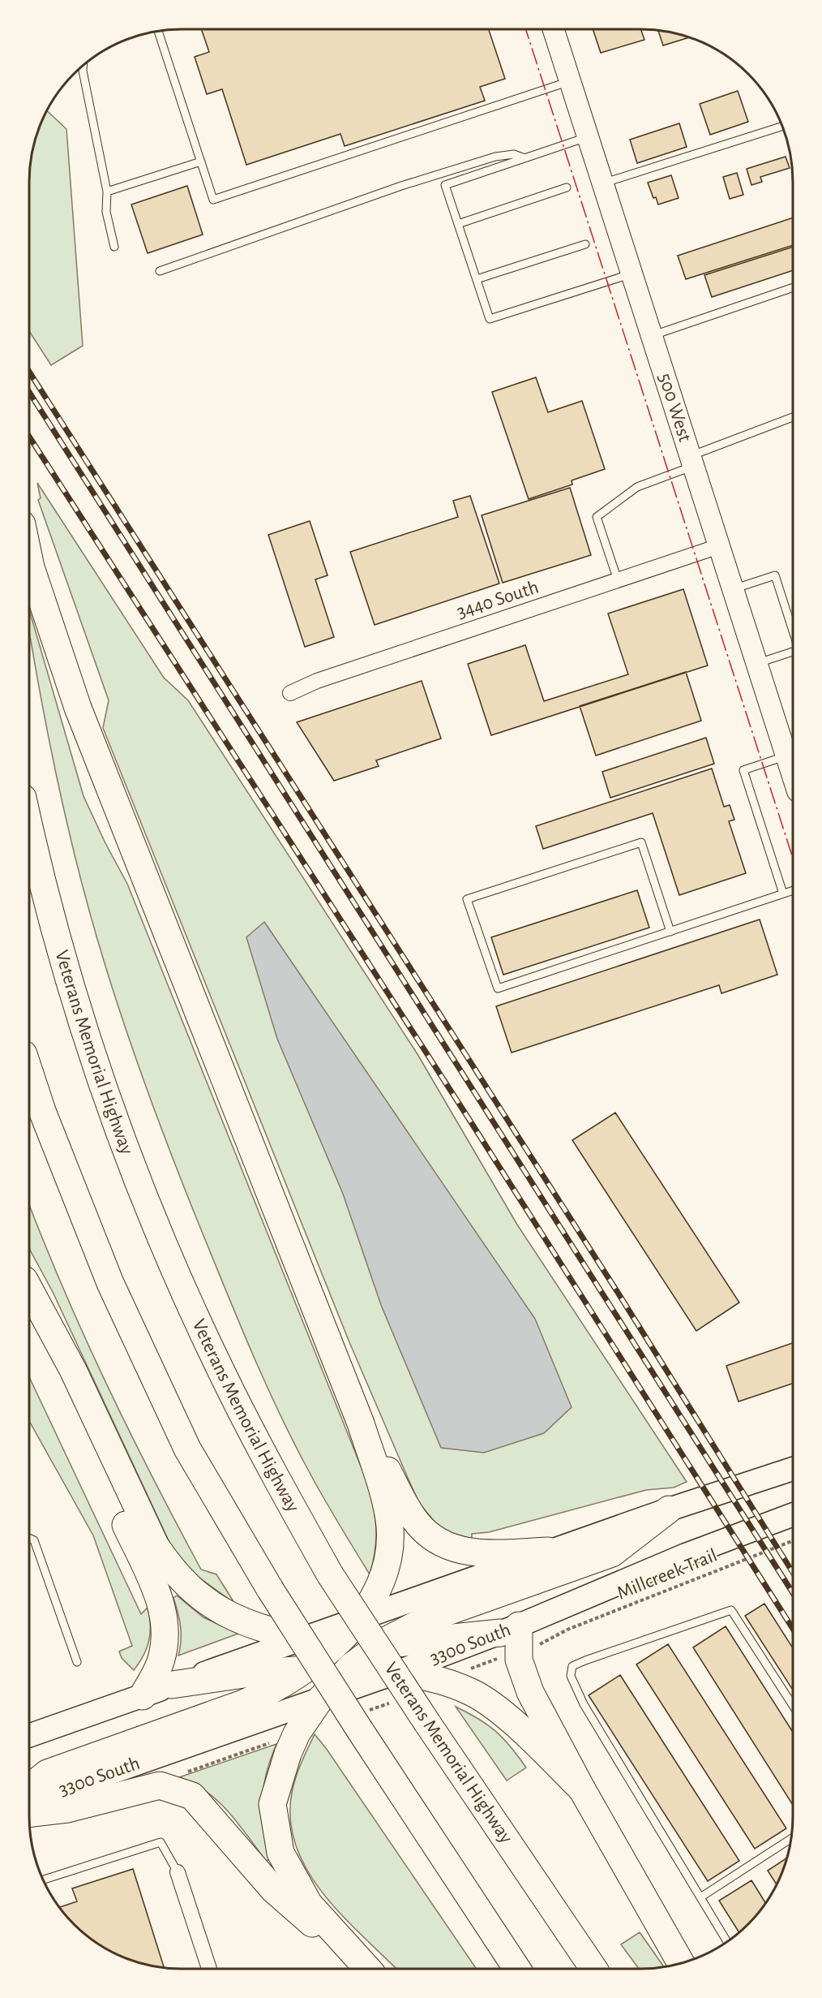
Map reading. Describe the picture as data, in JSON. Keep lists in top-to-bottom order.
{
  "streets": {
    "highway": ["Veterans Memorial Highway"],
    "main road": ["500 West", "3300 South"],
    "street": ["3440 South"],
    "path": ["Millcreek Trail"]
  },
  "crossings": [
    ["500 West", "3440 South"]
  ]
}
